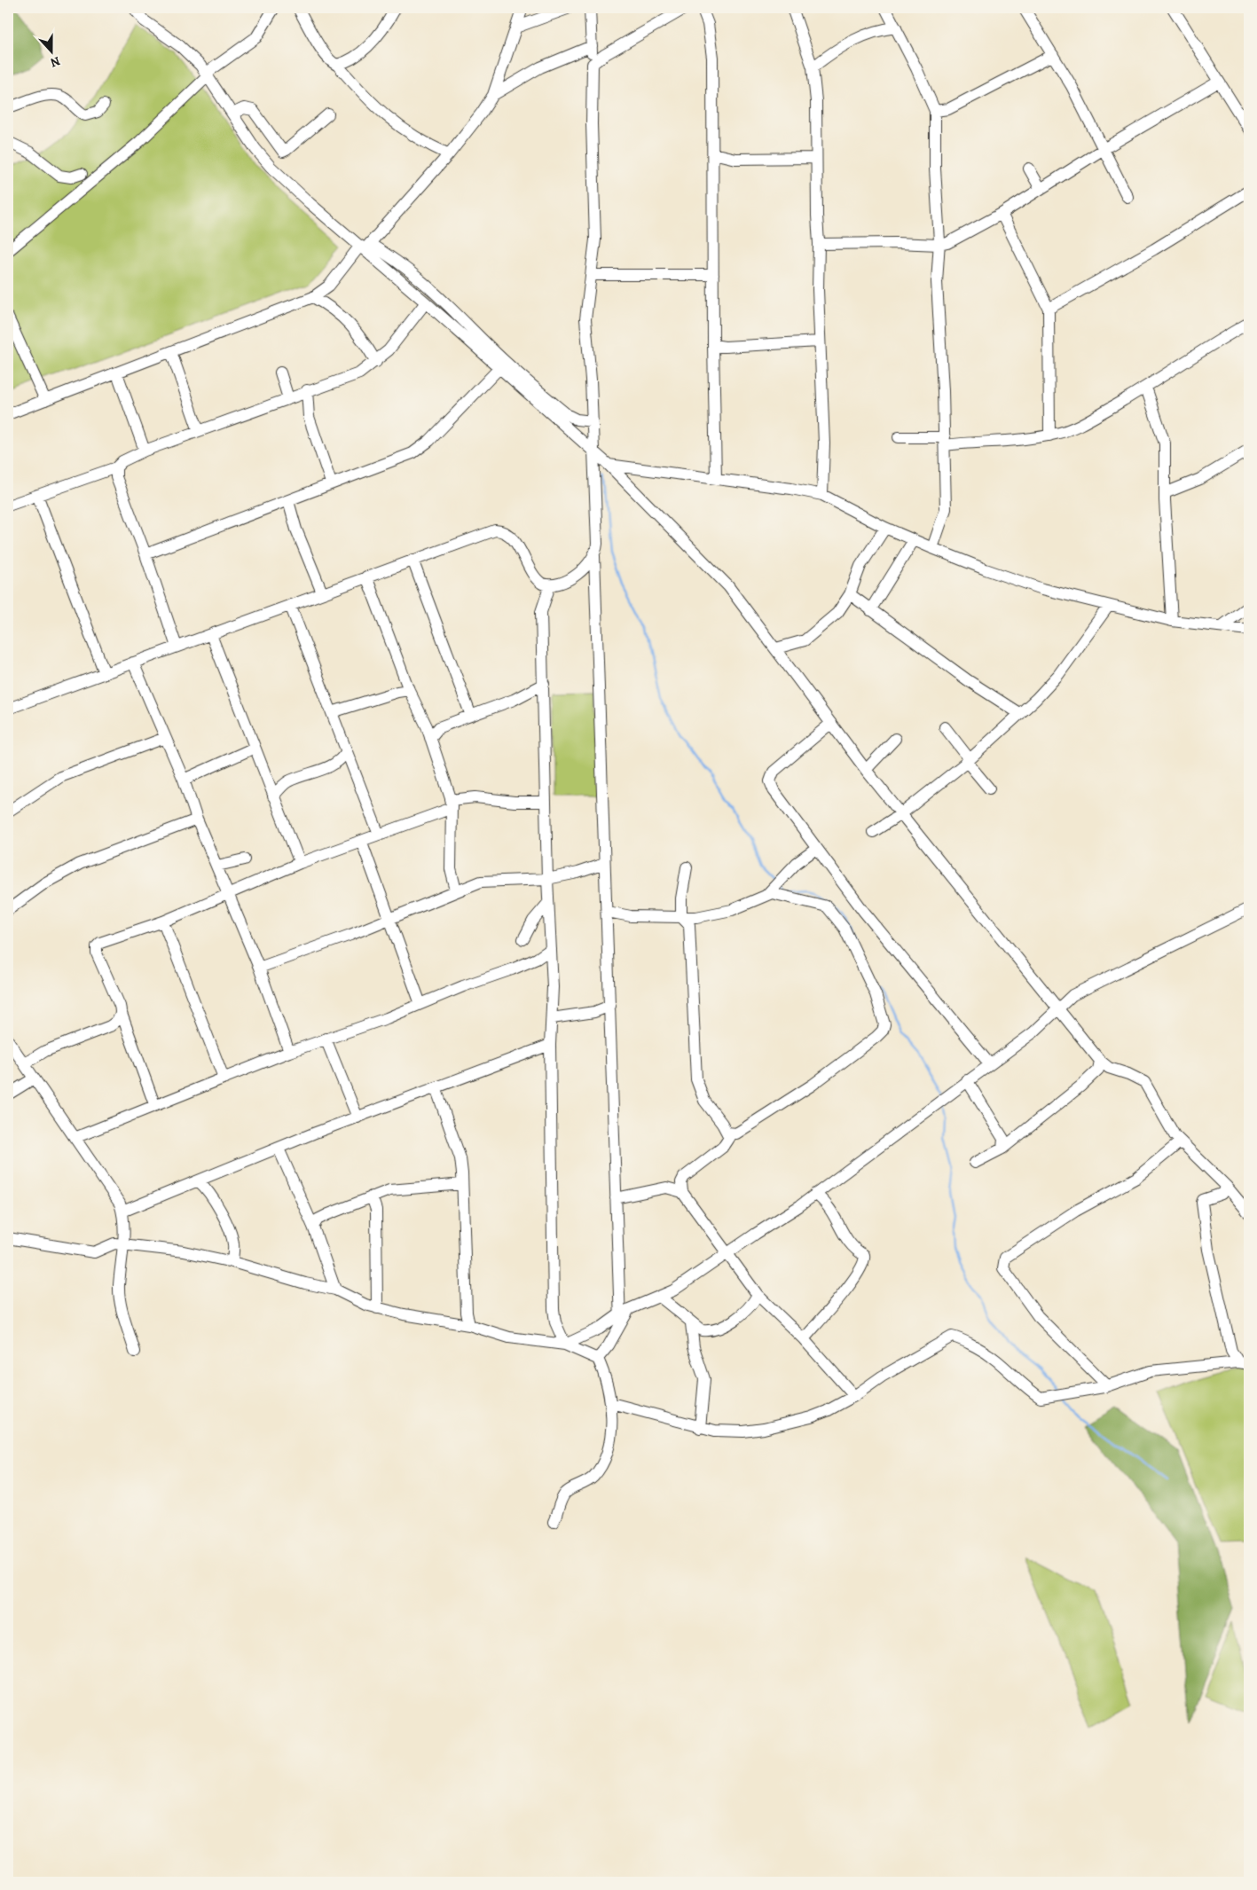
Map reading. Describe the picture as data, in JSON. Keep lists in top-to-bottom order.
{
  "north": "bottom"
}
